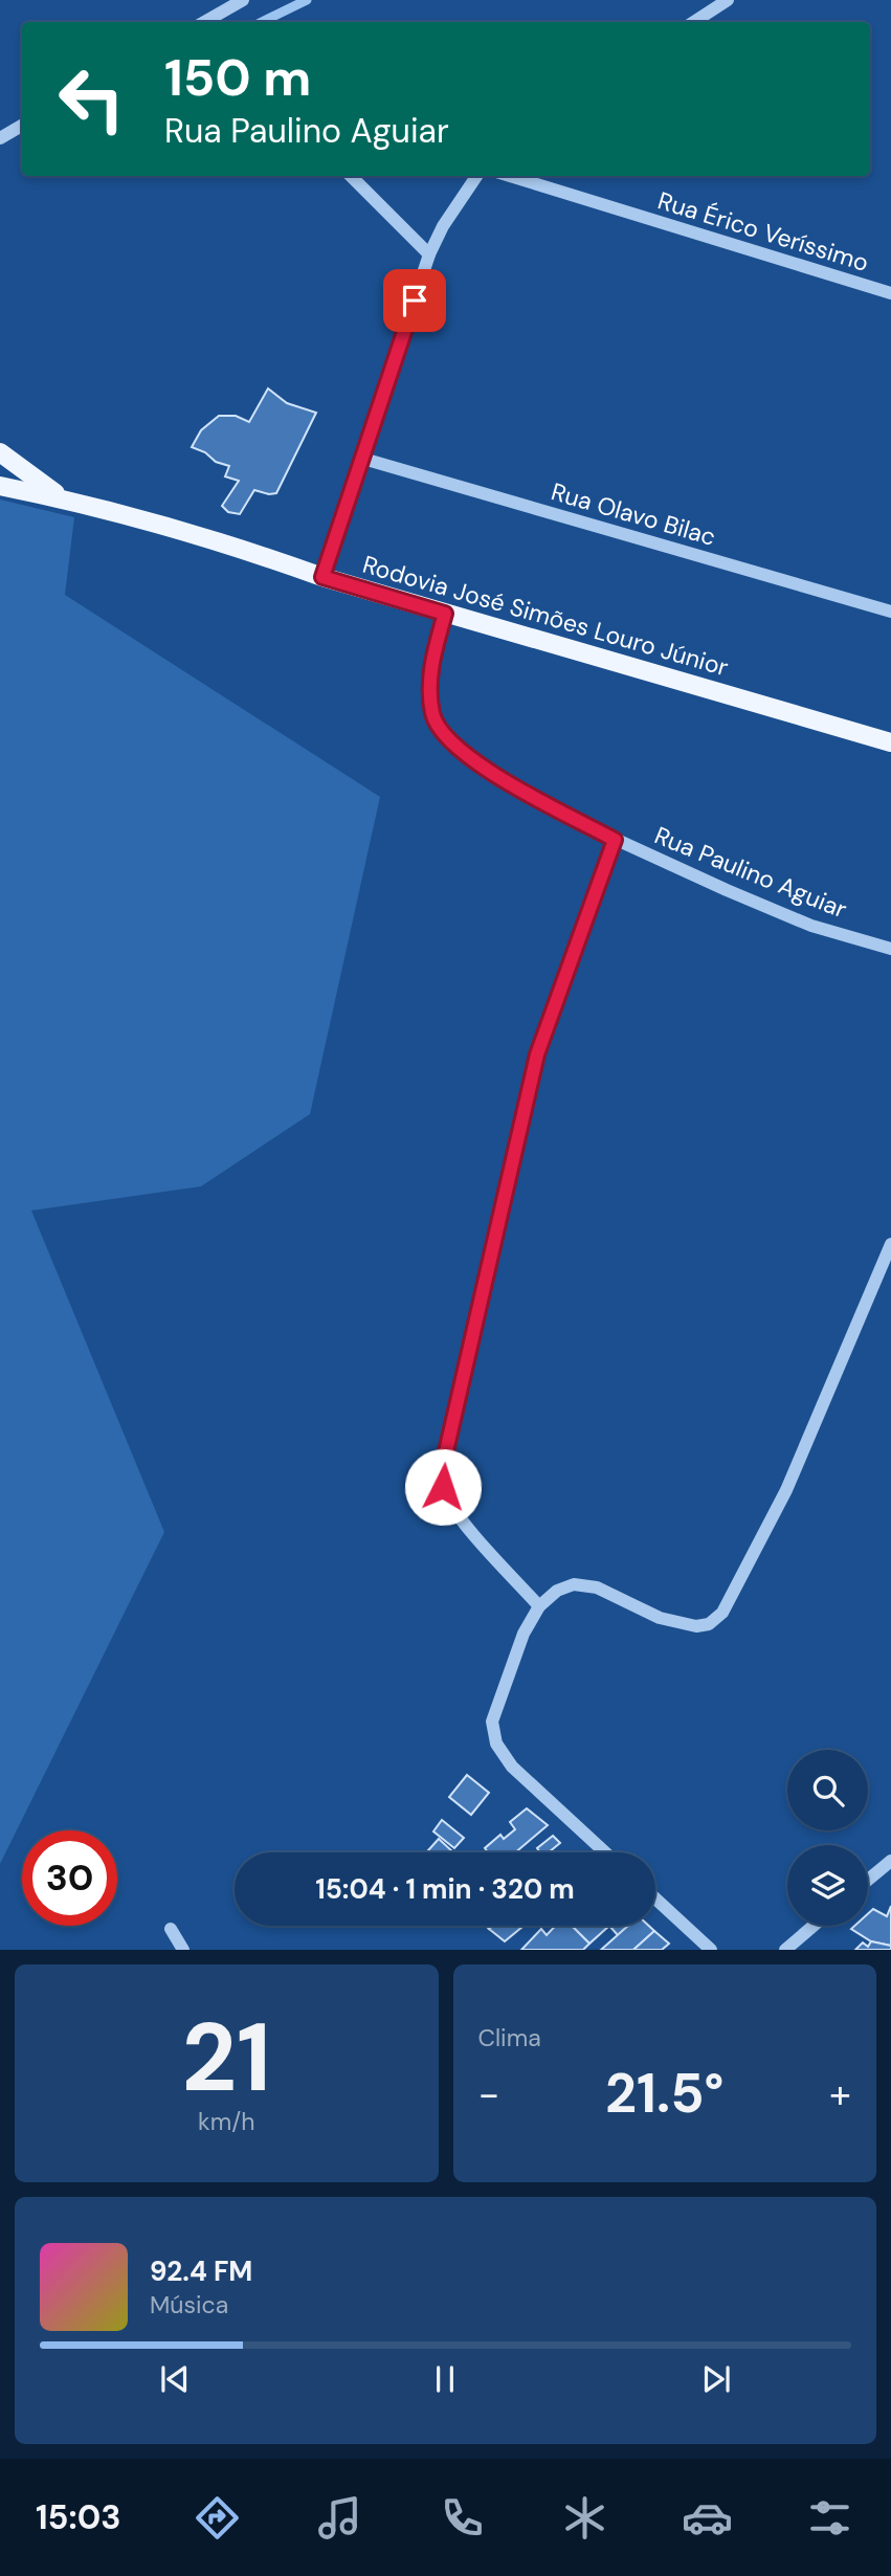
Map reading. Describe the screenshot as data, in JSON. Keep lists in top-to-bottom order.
{
  "streets": {
    "main road": ["Rodovia José Simões Louro Júnior"],
    "street": ["Rua Érico Veríssimo", "Rua Olavo Bilac", "Rua Paulino Aguiar"]
  },
  "crossings": [
    ["Rodovia José Simões Louro Júnior", "Rua Paulino Aguiar"]
  ],
  "page": {
    "turn": ["150 m", "Rua Paulino Aguiar"],
    "limit": "30",
    "trip": "15:04 · 1 min · 320 m",
    "tile": [
      ["21", "km/h"],
      "Clima"
    ],
    "heat": ["−", "21.5°", "+"],
    "song": ["92.4 FM", "Música"],
    "tabs": "15:03"
  }
}
